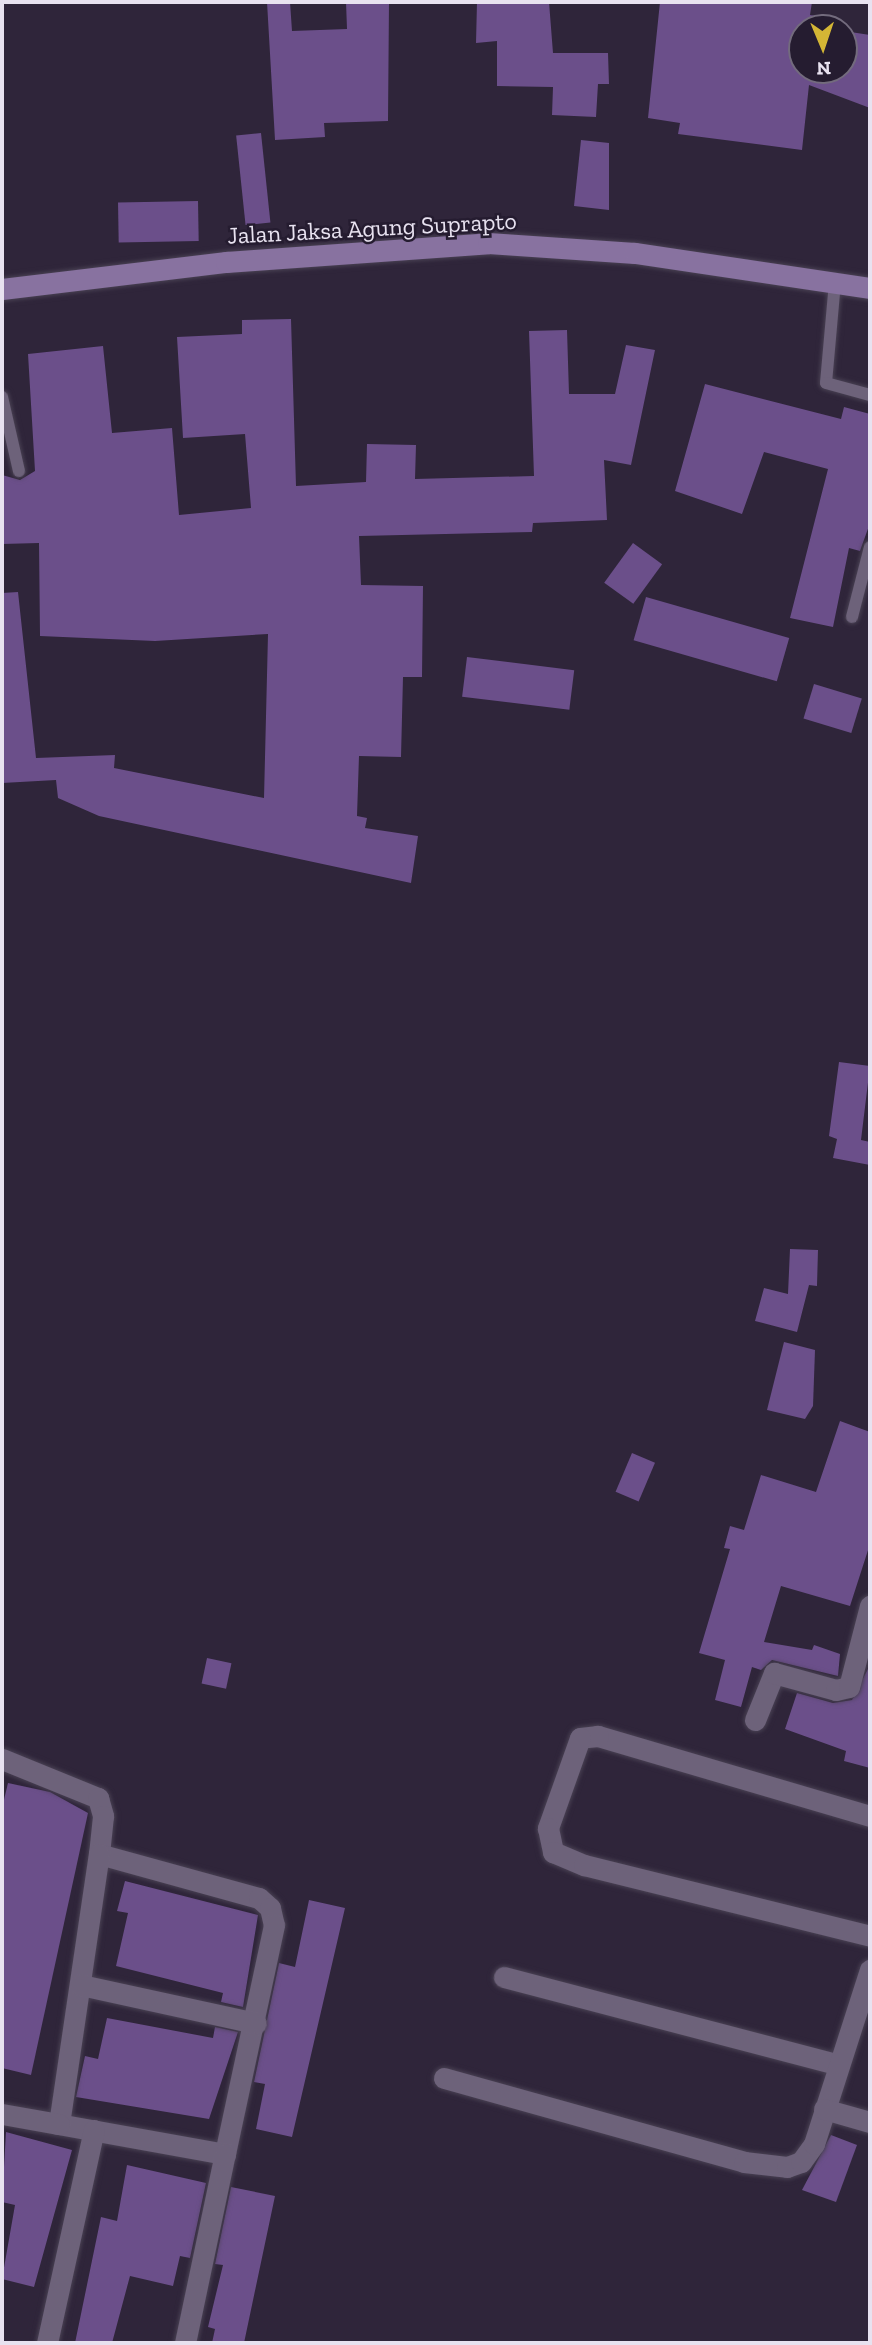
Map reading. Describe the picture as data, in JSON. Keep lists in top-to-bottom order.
{
  "streets": {
    "main road": ["Jalan Jaksa Agung Suprapto"]
  },
  "north": "bottom"
}
